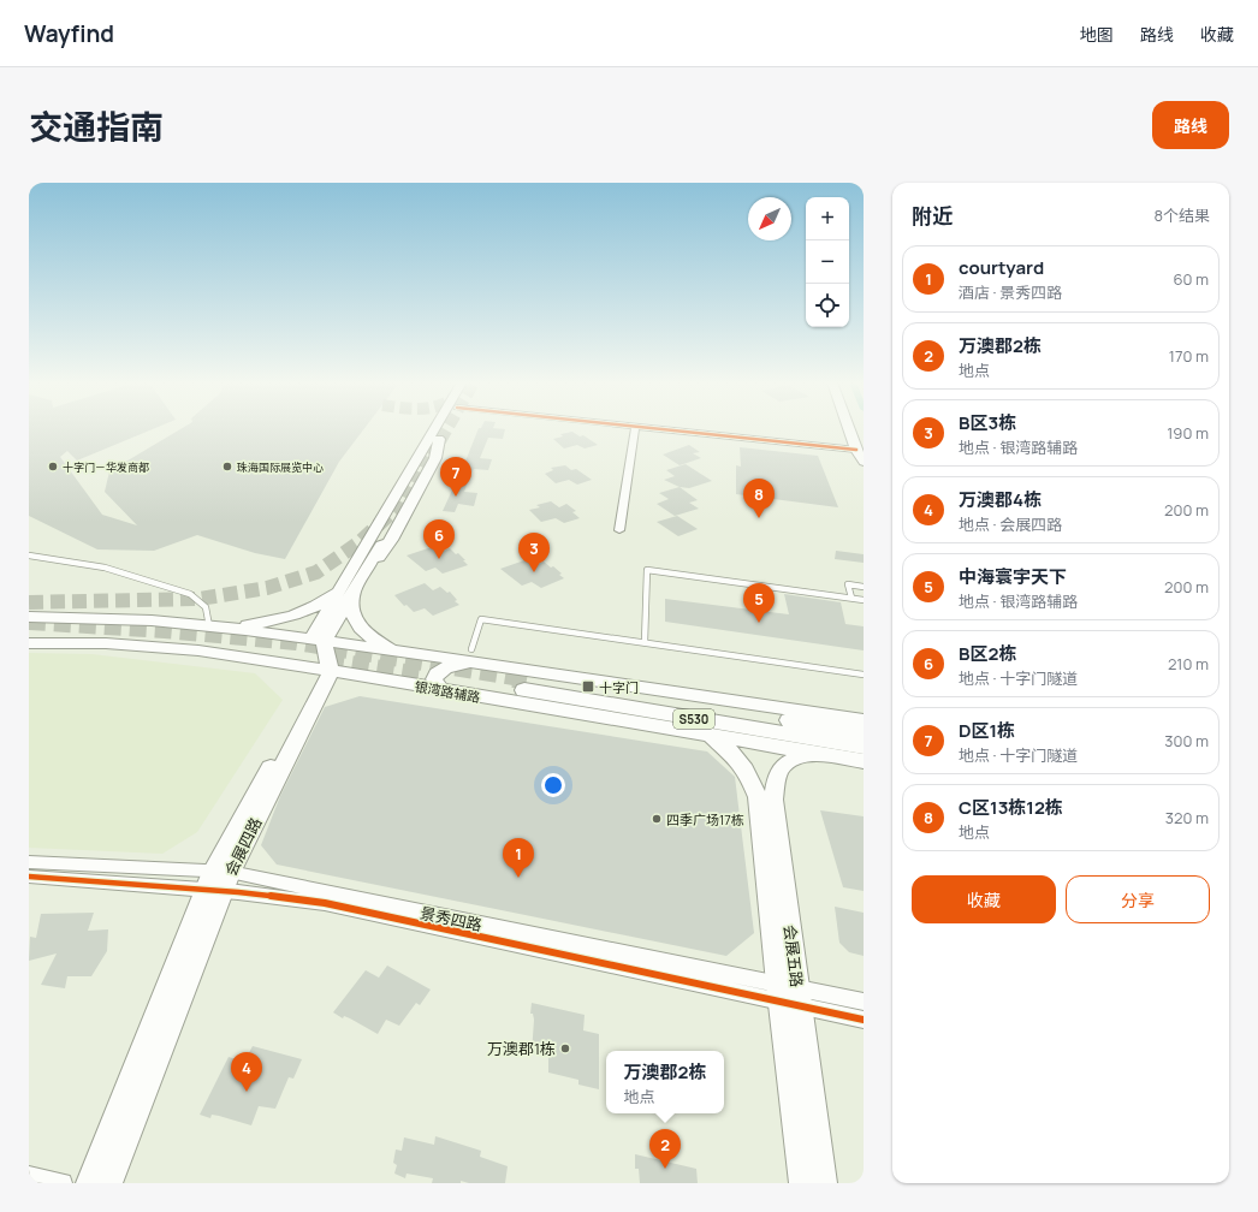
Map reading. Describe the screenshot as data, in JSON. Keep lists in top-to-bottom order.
{
  "streets": {
    "highway": ["S530"],
    "main road": ["银湾路辅路", "会展四路", "会展五路"],
    "street": ["景秀四路"]
  },
  "crossings": [
    ["银湾路辅路", "会展四路"],
    ["银湾路辅路", "会展五路"],
    ["会展四路", "景秀四路"],
    ["景秀四路", "会展五路"]
  ],
  "places": {
    "other": [
      "十字门－华发商都",
      "珠海国际展览中心",
      "四季广场17栋",
      "万澳郡1栋"
    ],
    "transit": ["十字门"]
  },
  "north": "bottom left",
  "page": {
    "header": "Wayfind",
    "nav": ["地图", "路线", "收藏"],
    "title": "交通指南",
    "buttons": [
      "路线",
      ["收藏", "分享"]
    ],
    "heading": ["附近", "8个结果"],
    "map_buttons": ["+", "−"],
    "list": [
      {
        "mark": "1",
        "name": "courtyard",
        "note": "酒店 · 景秀四路",
        "value": "60 m"
      },
      {
        "mark": "2",
        "name": "万澳郡2栋",
        "note": "地点",
        "value": "170 m"
      },
      {
        "mark": "3",
        "name": "B区3栋",
        "note": "地点 · 银湾路辅路",
        "value": "190 m"
      },
      {
        "mark": "4",
        "name": "万澳郡4栋",
        "note": "地点 · 会展四路",
        "value": "200 m"
      },
      {
        "mark": "5",
        "name": "中海寰宇天下",
        "note": "地点 · 银湾路辅路",
        "value": "200 m"
      },
      {
        "mark": "6",
        "name": "B区2栋",
        "note": "地点 · 十字门隧道",
        "value": "210 m"
      },
      {
        "mark": "7",
        "name": "D区1栋",
        "note": "地点 · 十字门隧道",
        "value": "300 m"
      },
      {
        "mark": "8",
        "name": "C区13栋12栋",
        "note": "地点",
        "value": "320 m"
      }
    ],
    "pins": [
      "7",
      "8",
      "6",
      "3",
      "5",
      "1",
      "4",
      "2"
    ],
    "popup": ["万澳郡2栋", "地点"]
  }
}
